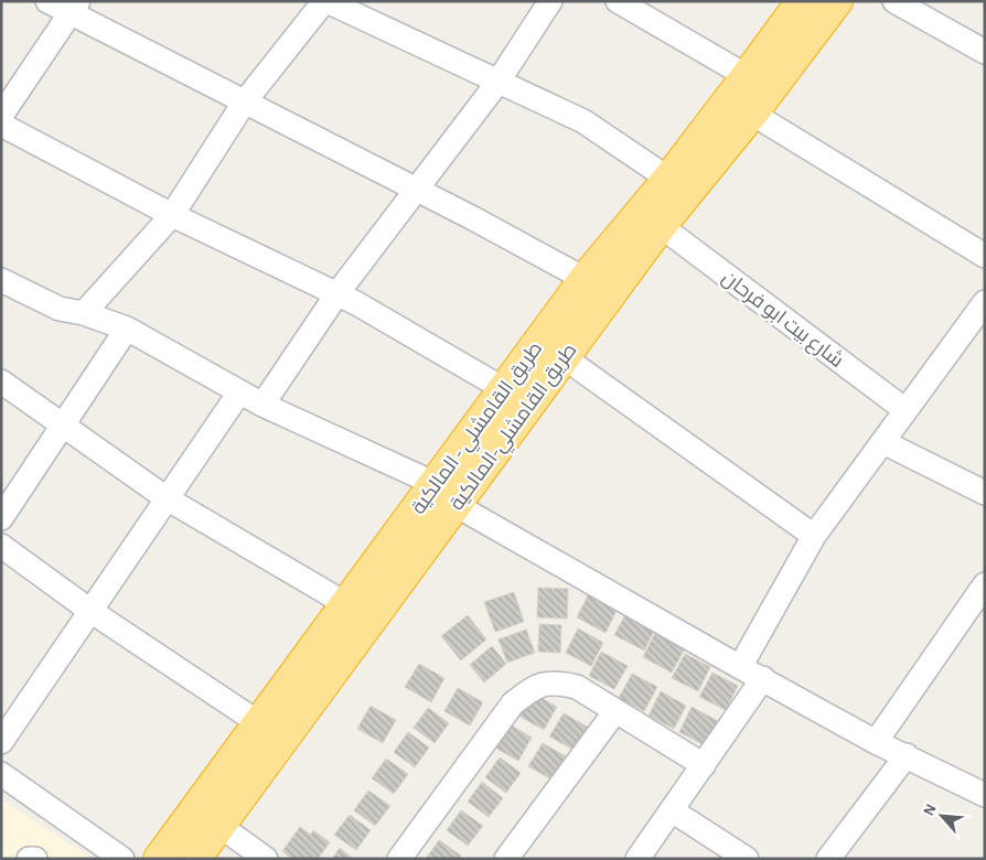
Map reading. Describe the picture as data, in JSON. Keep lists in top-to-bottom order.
{
  "streets": {
    "highway": ["طريق القامشلي-المالكية", "طريق القامشلي - المالكية"],
    "street": ["شارع بيت ابو فرحان"]
  },
  "crossings": [
    ["شارع بيت ابو فرحان", "طريق القامشلي-المالكية"],
    ["طريق القامشلي-المالكية", "طريق القامشلي - المالكية"]
  ],
  "north": "top left"
}
